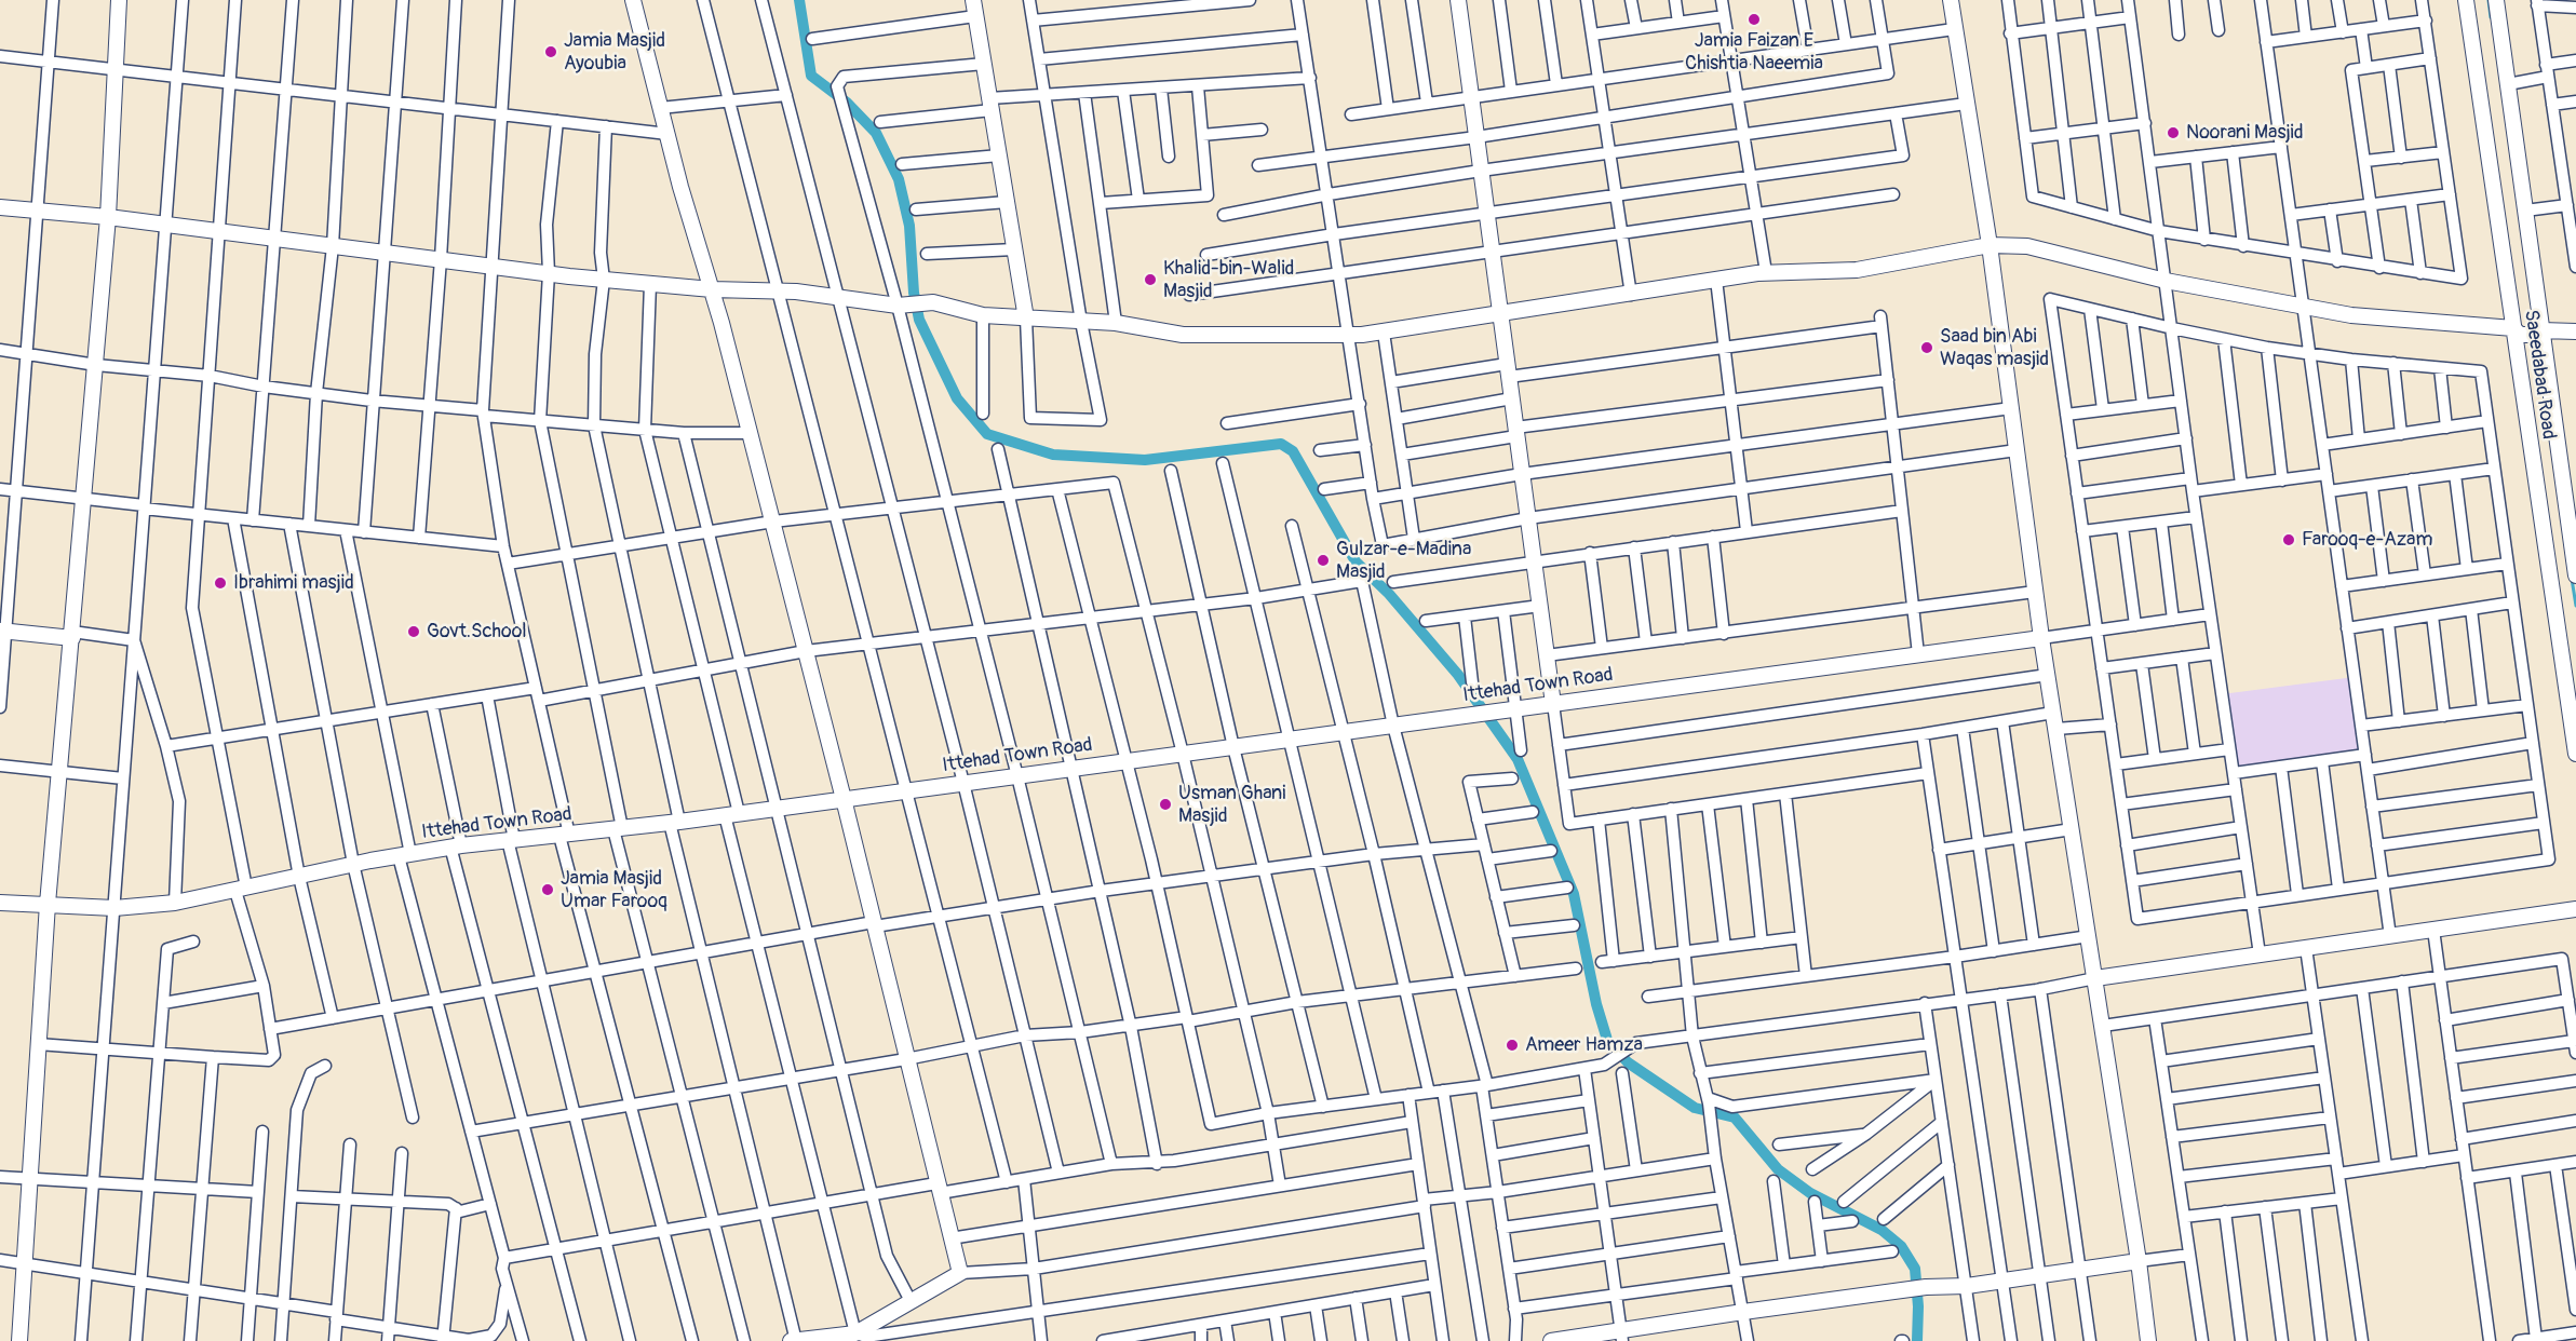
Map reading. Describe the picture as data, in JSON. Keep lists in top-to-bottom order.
{
  "streets": {
    "street": ["Saeedabad Road", "Ittehad Town Road"]
  },
  "places": [
    "Jamia Faizan E Chishtia Naeemia",
    "Jamia Masjid Ayoubia",
    "Noorani Masjid",
    "Khalid-bin-Walid Masjid",
    "Saad bin Abi Waqas masjid",
    "Farooq-e-Azam",
    "Gulzar-e-Madina Masjid",
    "Ibrahimi masjid",
    "Govt.School",
    "Usman Ghani Masjid",
    "Jamia Masjid Umar Farooq",
    "Ameer Hamza"
  ]
}
